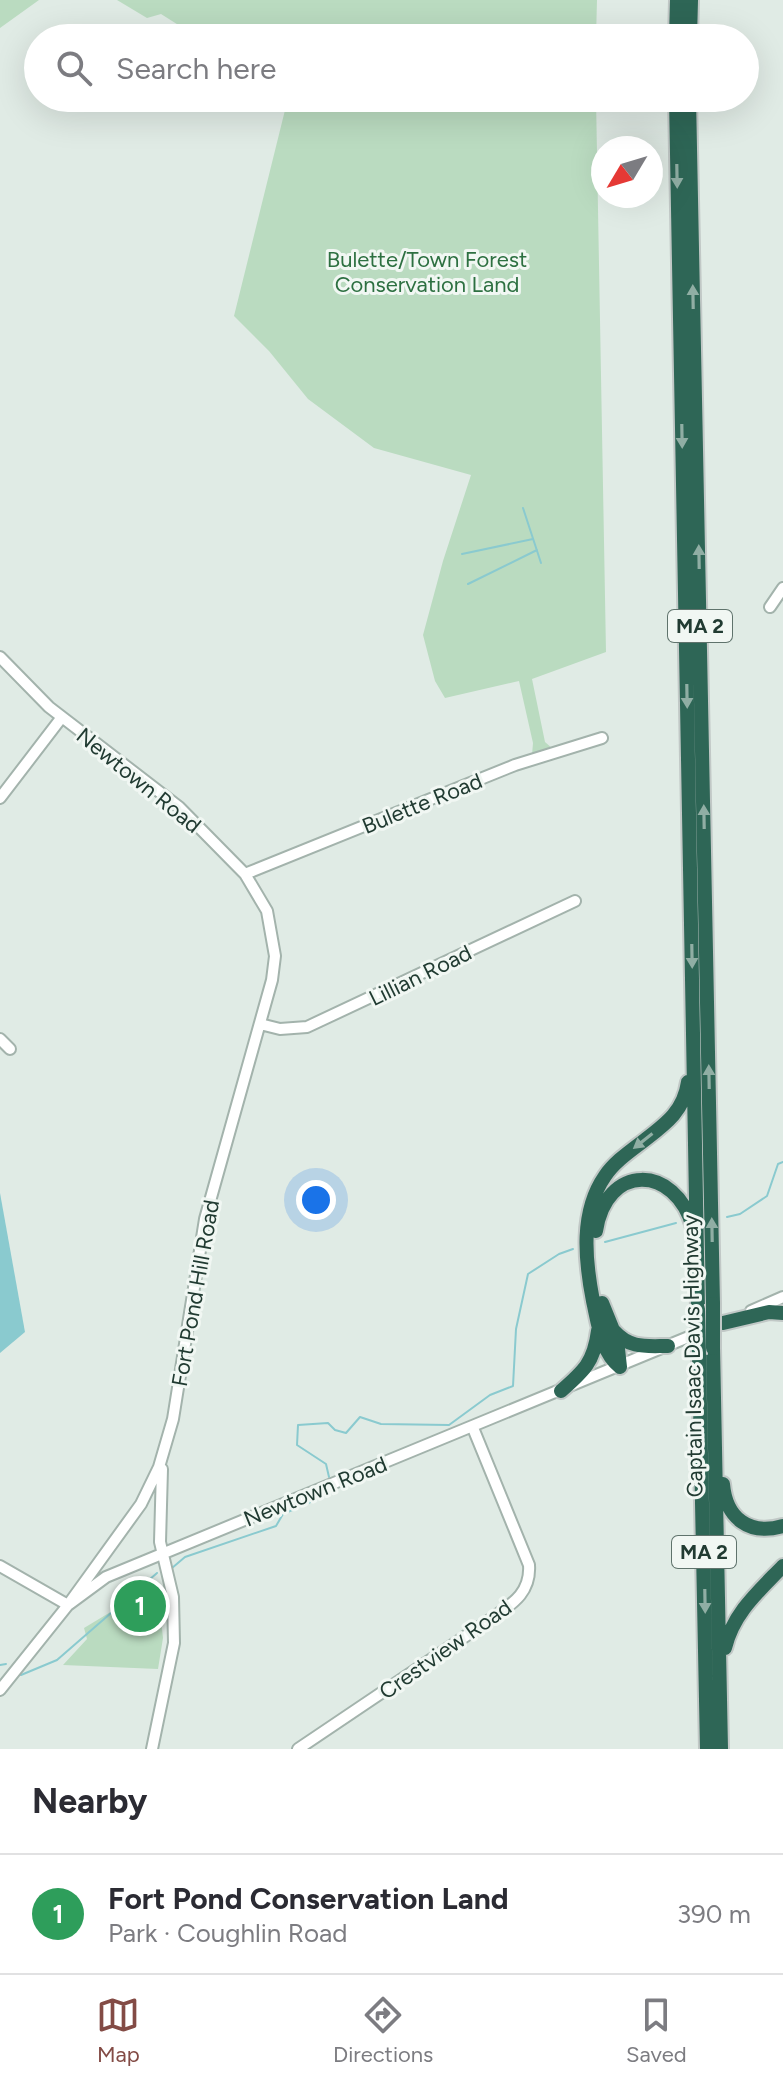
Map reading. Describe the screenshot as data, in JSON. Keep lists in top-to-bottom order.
{
  "streets": {
    "highway": ["MA 2", "Captain Isaac Davis Highway"],
    "street": [
      "Newtown Road",
      "Bulette Road",
      "Lillian Road",
      "Fort Pond Hill Road",
      "Crestview Road"
    ]
  },
  "crossings": [
    ["MA 2", "Captain Isaac Davis Highway"],
    ["Newtown Road", "Bulette Road"],
    ["Newtown Road", "Fort Pond Hill Road"],
    ["Newtown Road", "Crestview Road"],
    ["Lillian Road", "Fort Pond Hill Road"]
  ],
  "parks": ["Bulette/Town Forest Conservation Land"],
  "north": "bottom left",
  "page": {
    "search": "Search here",
    "pins": "1",
    "heading": "Nearby",
    "list": [
      {
        "mark": "1",
        "name": "Fort Pond Conservation Land",
        "note": "Park · Coughlin Road",
        "value": "390 m"
      }
    ],
    "nav": ["Map", "Directions", "Saved"]
  }
}
